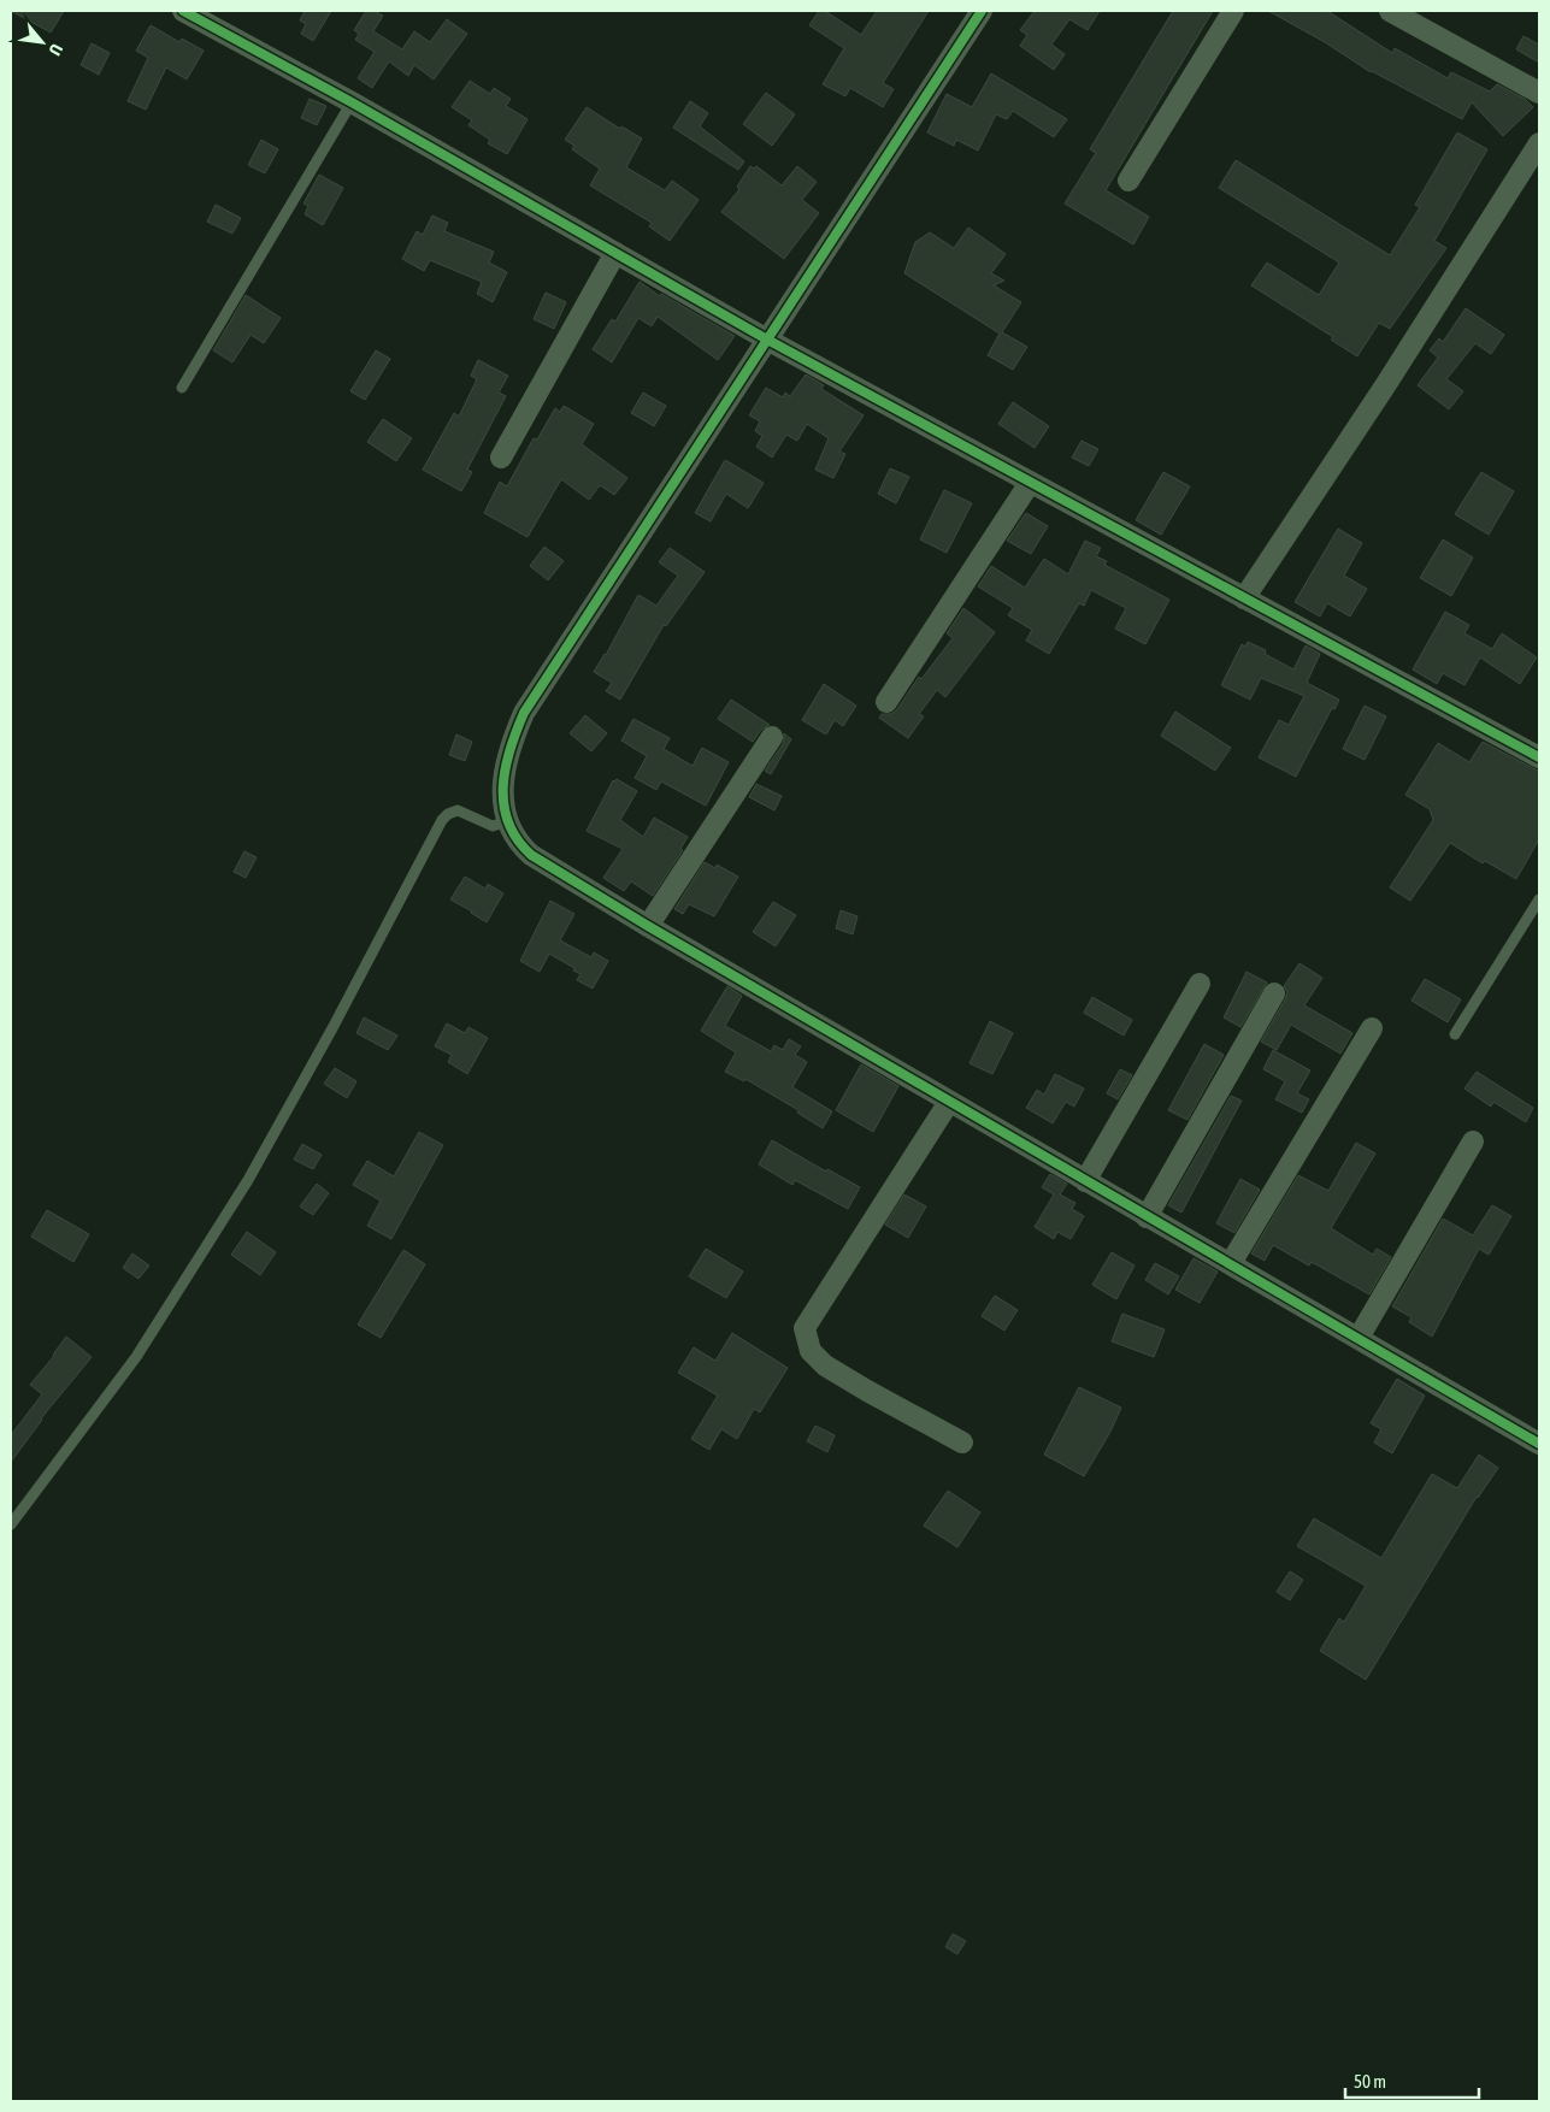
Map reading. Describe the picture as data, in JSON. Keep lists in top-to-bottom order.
{
  "scale_bar": "50 m",
  "north": "bottom right"
}
